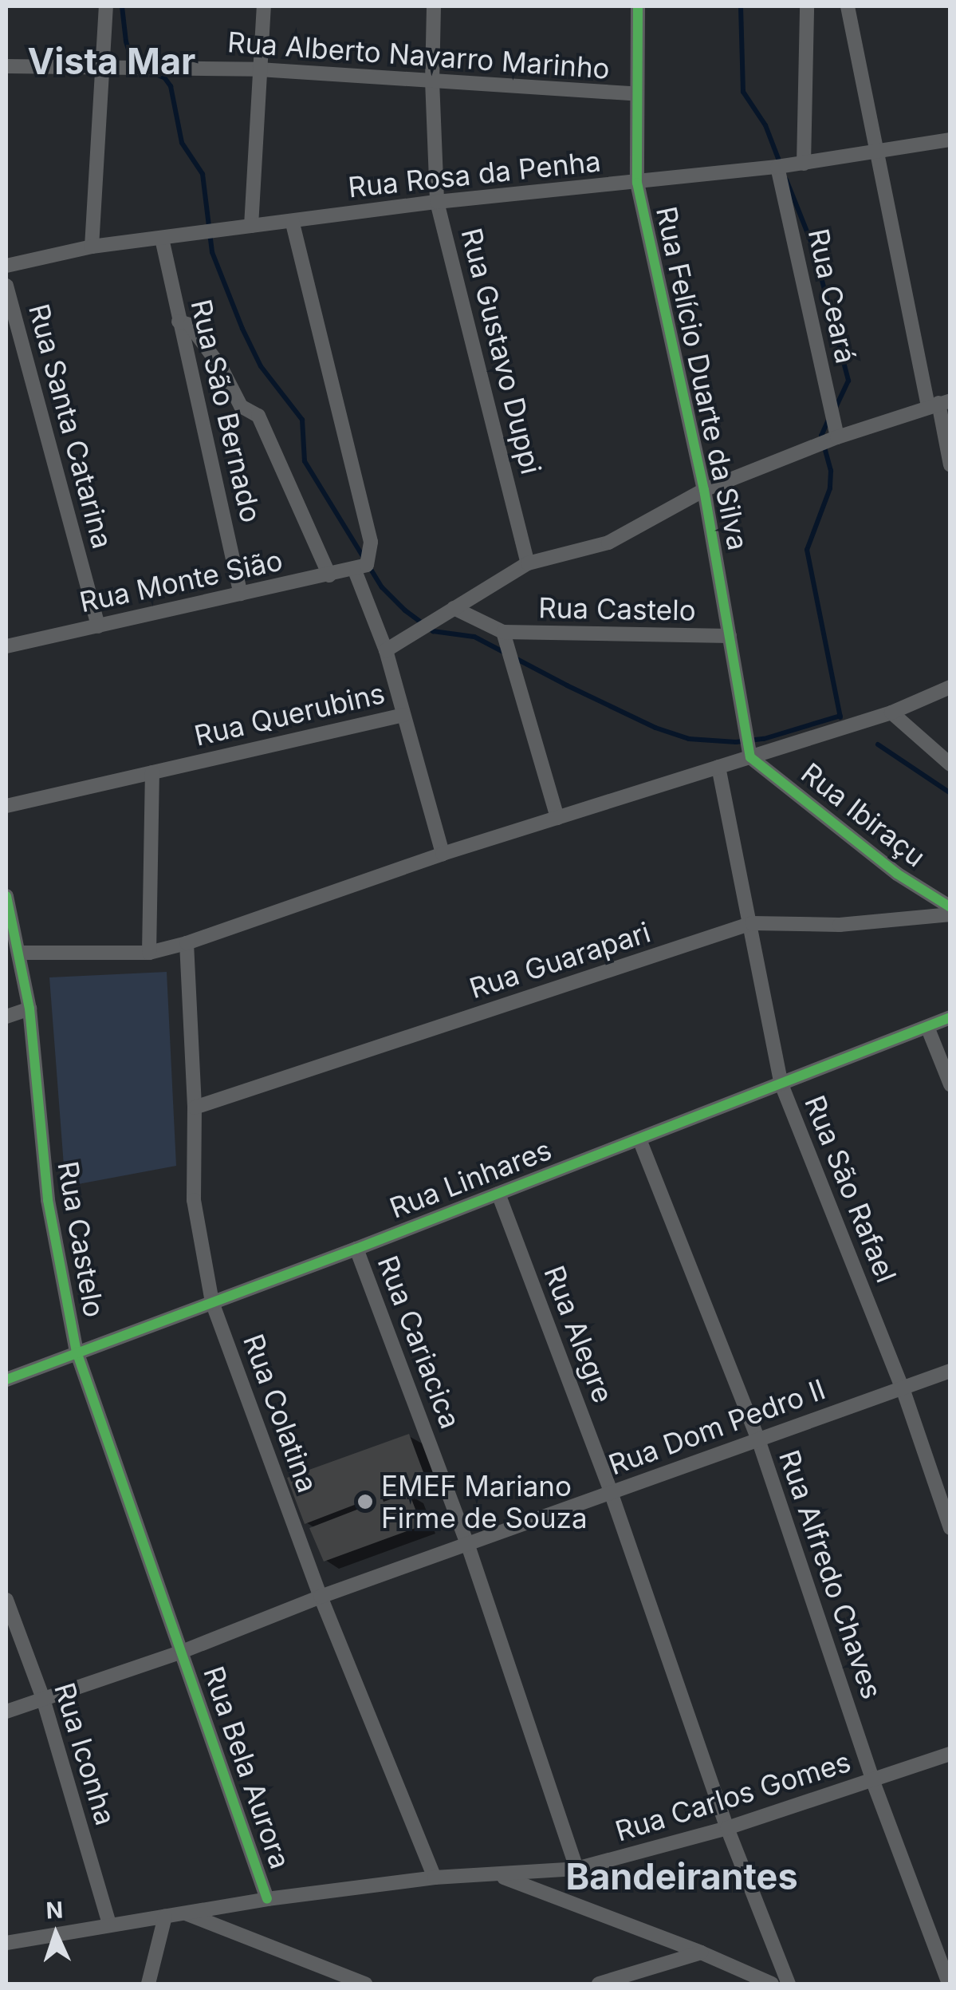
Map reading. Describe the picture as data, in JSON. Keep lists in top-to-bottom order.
{
  "streets": {
    "street": [
      "Rua Alberto Navarro Marinho",
      "Rua Rosa da Penha",
      "Rua Ceará",
      "Rua Gustavo Duppi",
      "Rua Felício Duarte da Silva",
      "Rua São Bernado",
      "Rua Santa Catarina",
      "Rua Monte Sião",
      "Rua Castelo",
      "Rua Querubins",
      "Rua Ibiraçu",
      "Rua Guarapari",
      "Rua Linhares",
      "Rua São Rafael",
      "Rua Alegre",
      "Rua Cariacica",
      "Rua Colatina",
      "Rua Dom Pedro II",
      "Rua Alfredo Chaves",
      "Rua Iconha",
      "Rua Bela Aurora",
      "Rua Carlos Gomes"
    ]
  },
  "crossings": [
    ["Rua Alberto Navarro Marinho", "Rua Gustavo Duppi"],
    ["Rua Alberto Navarro Marinho", "Rua Felício Duarte da Silva"],
    ["Rua Rosa da Penha", "Rua Ceará"],
    ["Rua Rosa da Penha", "Rua Gustavo Duppi"],
    ["Rua Rosa da Penha", "Rua Felício Duarte da Silva"],
    ["Rua Rosa da Penha", "Rua São Bernado"],
    ["Rua Ceará", "Rua Querubins"],
    ["Rua Gustavo Duppi", "Rua Querubins"],
    ["Rua Felício Duarte da Silva", "Rua Castelo"],
    ["Rua Felício Duarte da Silva", "Rua Querubins"],
    ["Rua Felício Duarte da Silva", "Rua Ibiraçu"],
    ["Rua São Bernado", "Rua Monte Sião"],
    ["Rua Santa Catarina", "Rua Monte Sião"],
    ["Rua Castelo", "Rua Ibiraçu"],
    ["Rua Castelo", "Rua Linhares"],
    ["Rua Castelo", "Rua Dom Pedro II"],
    ["Rua Castelo", "Rua Bela Aurora"],
    ["Rua Ibiraçu", "Rua São Rafael"],
    ["Rua Ibiraçu", "Rua Colatina"],
    ["Rua Guarapari", "Rua São Rafael"],
    ["Rua Guarapari", "Rua Colatina"],
    ["Rua Linhares", "Rua São Rafael"],
    ["Rua Linhares", "Rua Alegre"],
    ["Rua Linhares", "Rua Cariacica"],
    ["Rua Linhares", "Rua Colatina"],
    ["Rua Linhares", "Rua Alfredo Chaves"],
    ["Rua São Rafael", "Rua Dom Pedro II"],
    ["Rua Alegre", "Rua Dom Pedro II"],
    ["Rua Alegre", "Rua Carlos Gomes"],
    ["Rua Cariacica", "Rua Dom Pedro II"],
    ["Rua Cariacica", "Rua Carlos Gomes"],
    ["Rua Colatina", "Rua Dom Pedro II"],
    ["Rua Colatina", "Rua Carlos Gomes"],
    ["Rua Dom Pedro II", "Rua Alfredo Chaves"],
    ["Rua Dom Pedro II", "Rua Iconha"],
    ["Rua Dom Pedro II", "Rua Bela Aurora"],
    ["Rua Alfredo Chaves", "Rua Carlos Gomes"],
    ["Rua Iconha", "Rua Carlos Gomes"],
    ["Rua Bela Aurora", "Rua Carlos Gomes"]
  ],
  "districts": ["Vista Mar", "Bandeirantes"],
  "places": ["EMEF Mariano Firme de Souza"],
  "north": "top"
}
